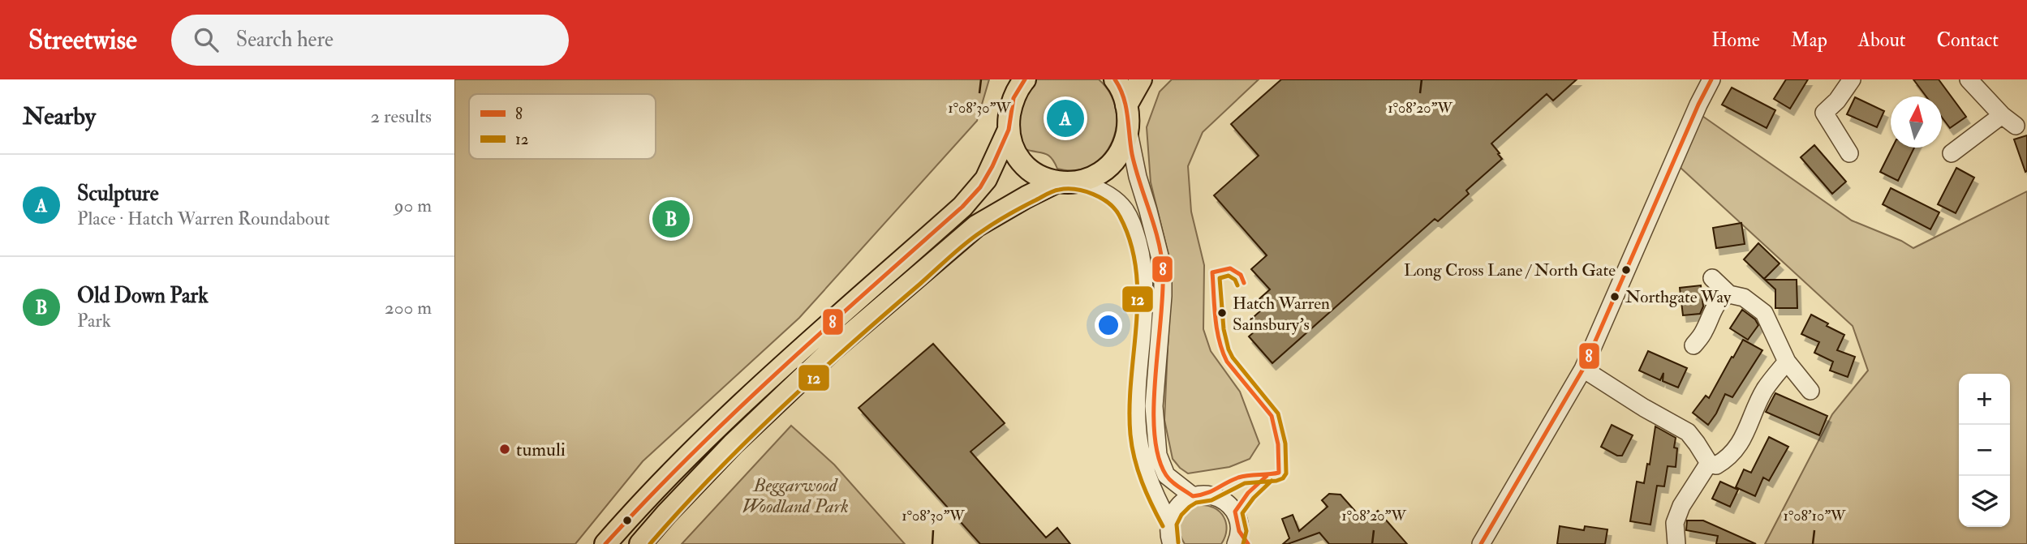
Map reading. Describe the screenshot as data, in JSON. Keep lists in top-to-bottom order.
{
  "parks": ["Beggarwood Woodland Park"],
  "places": [
    "Long Cross Lane / North Gate",
    "Northgate Way",
    "Hatch Warren Sainsbury's",
    "tumuli"
  ],
  "lines": ["transit line 8", "transit line 12"],
  "legend": ["8", "12"],
  "north": "top",
  "page": {
    "header": "Streetwise",
    "search": "Search here",
    "nav": [
      "Home",
      "Map",
      "About",
      "Contact"
    ],
    "heading": ["Nearby", "2 results"],
    "pins": ["A", "B"],
    "list": [
      {
        "mark": "A",
        "name": "Sculpture",
        "note": "Place · Hatch Warren Roundabout",
        "value": "90 m"
      },
      {
        "mark": "B",
        "name": "Old Down Park",
        "note": "Park",
        "value": "200 m"
      }
    ],
    "map_buttons": ["+", "−"]
  },
  "coordinates": ["1°08'30\"W", "1°08'20\"W", "1°08'10\"W"]
}
